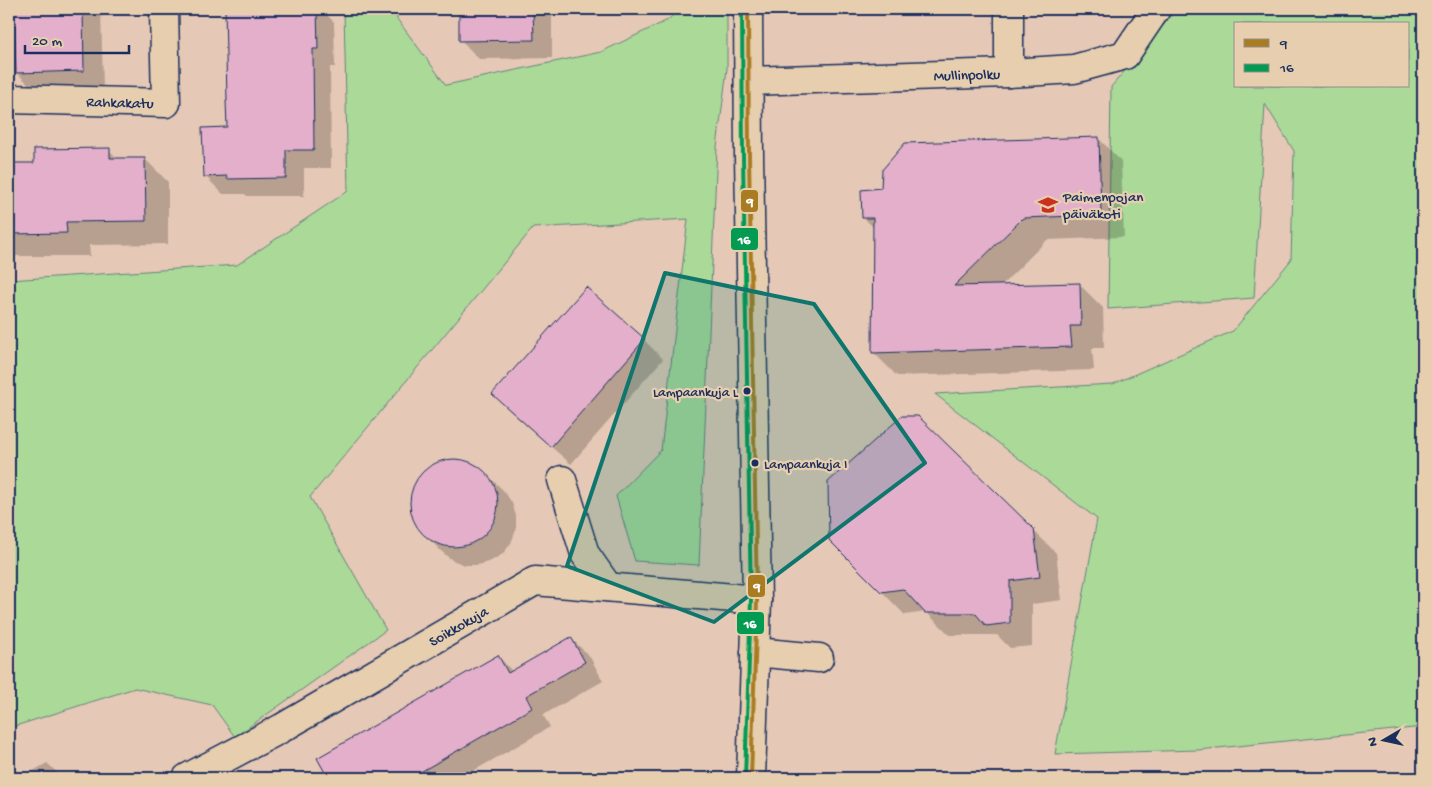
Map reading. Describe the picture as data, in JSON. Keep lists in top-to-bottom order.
{
  "streets": {
    "street": ["Mullinpolku", "Rahkakatu", "Soikkokuja"]
  },
  "places": {
    "school or university": ["Paimenpojan päiväkoti"],
    "other": ["Lampaankuja L", "Lampaankuja I"]
  },
  "lines": ["transit line 9", "transit line 16"],
  "legend": ["9", "16"],
  "scale_bar": "20 m",
  "north": "left"
}
